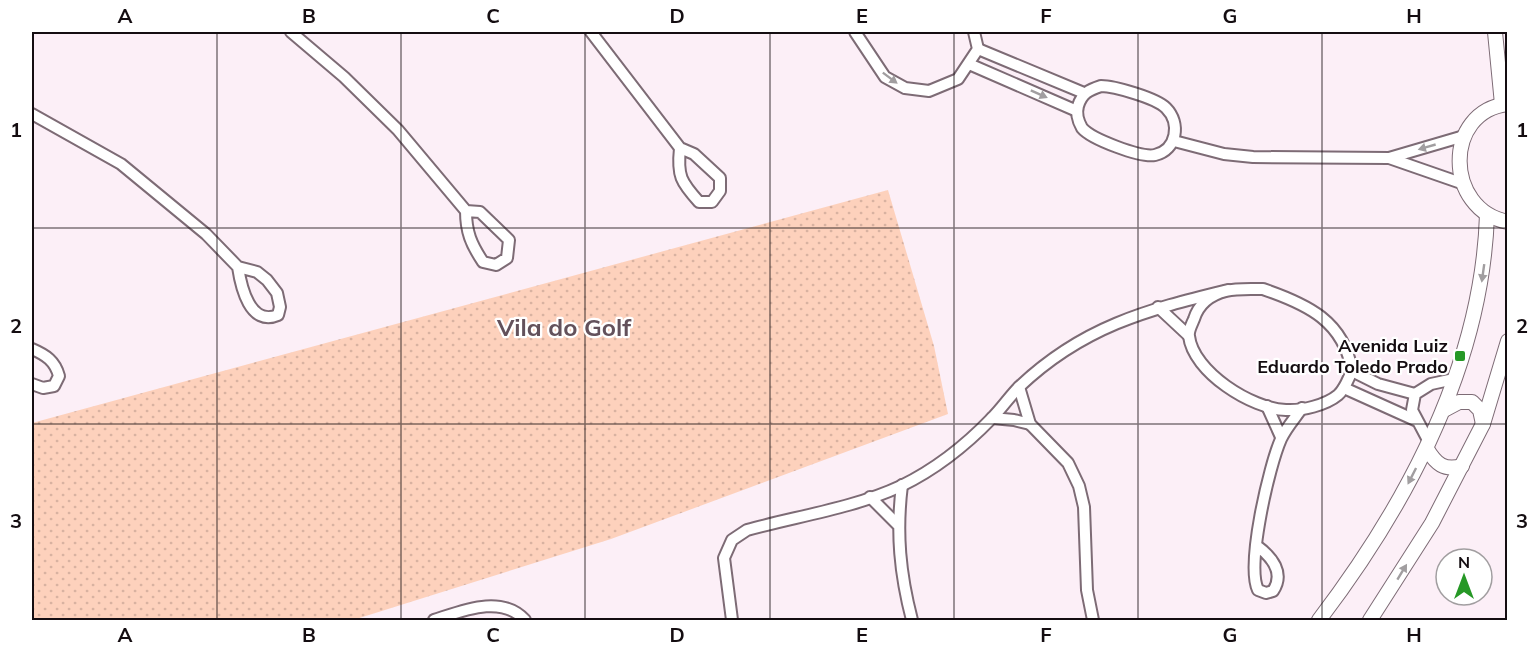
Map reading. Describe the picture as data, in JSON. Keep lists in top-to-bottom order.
{
  "districts": ["Vila do Golf"],
  "places": {
    "transit": ["Avenida Luiz Eduardo Toledo Prado"]
  },
  "north": "top",
  "grid": {
    "columns": [
      "A",
      "B",
      "C",
      "D",
      "E",
      "F",
      "G",
      "H"
    ],
    "rows": ["1", "2", "3"]
  }
}
